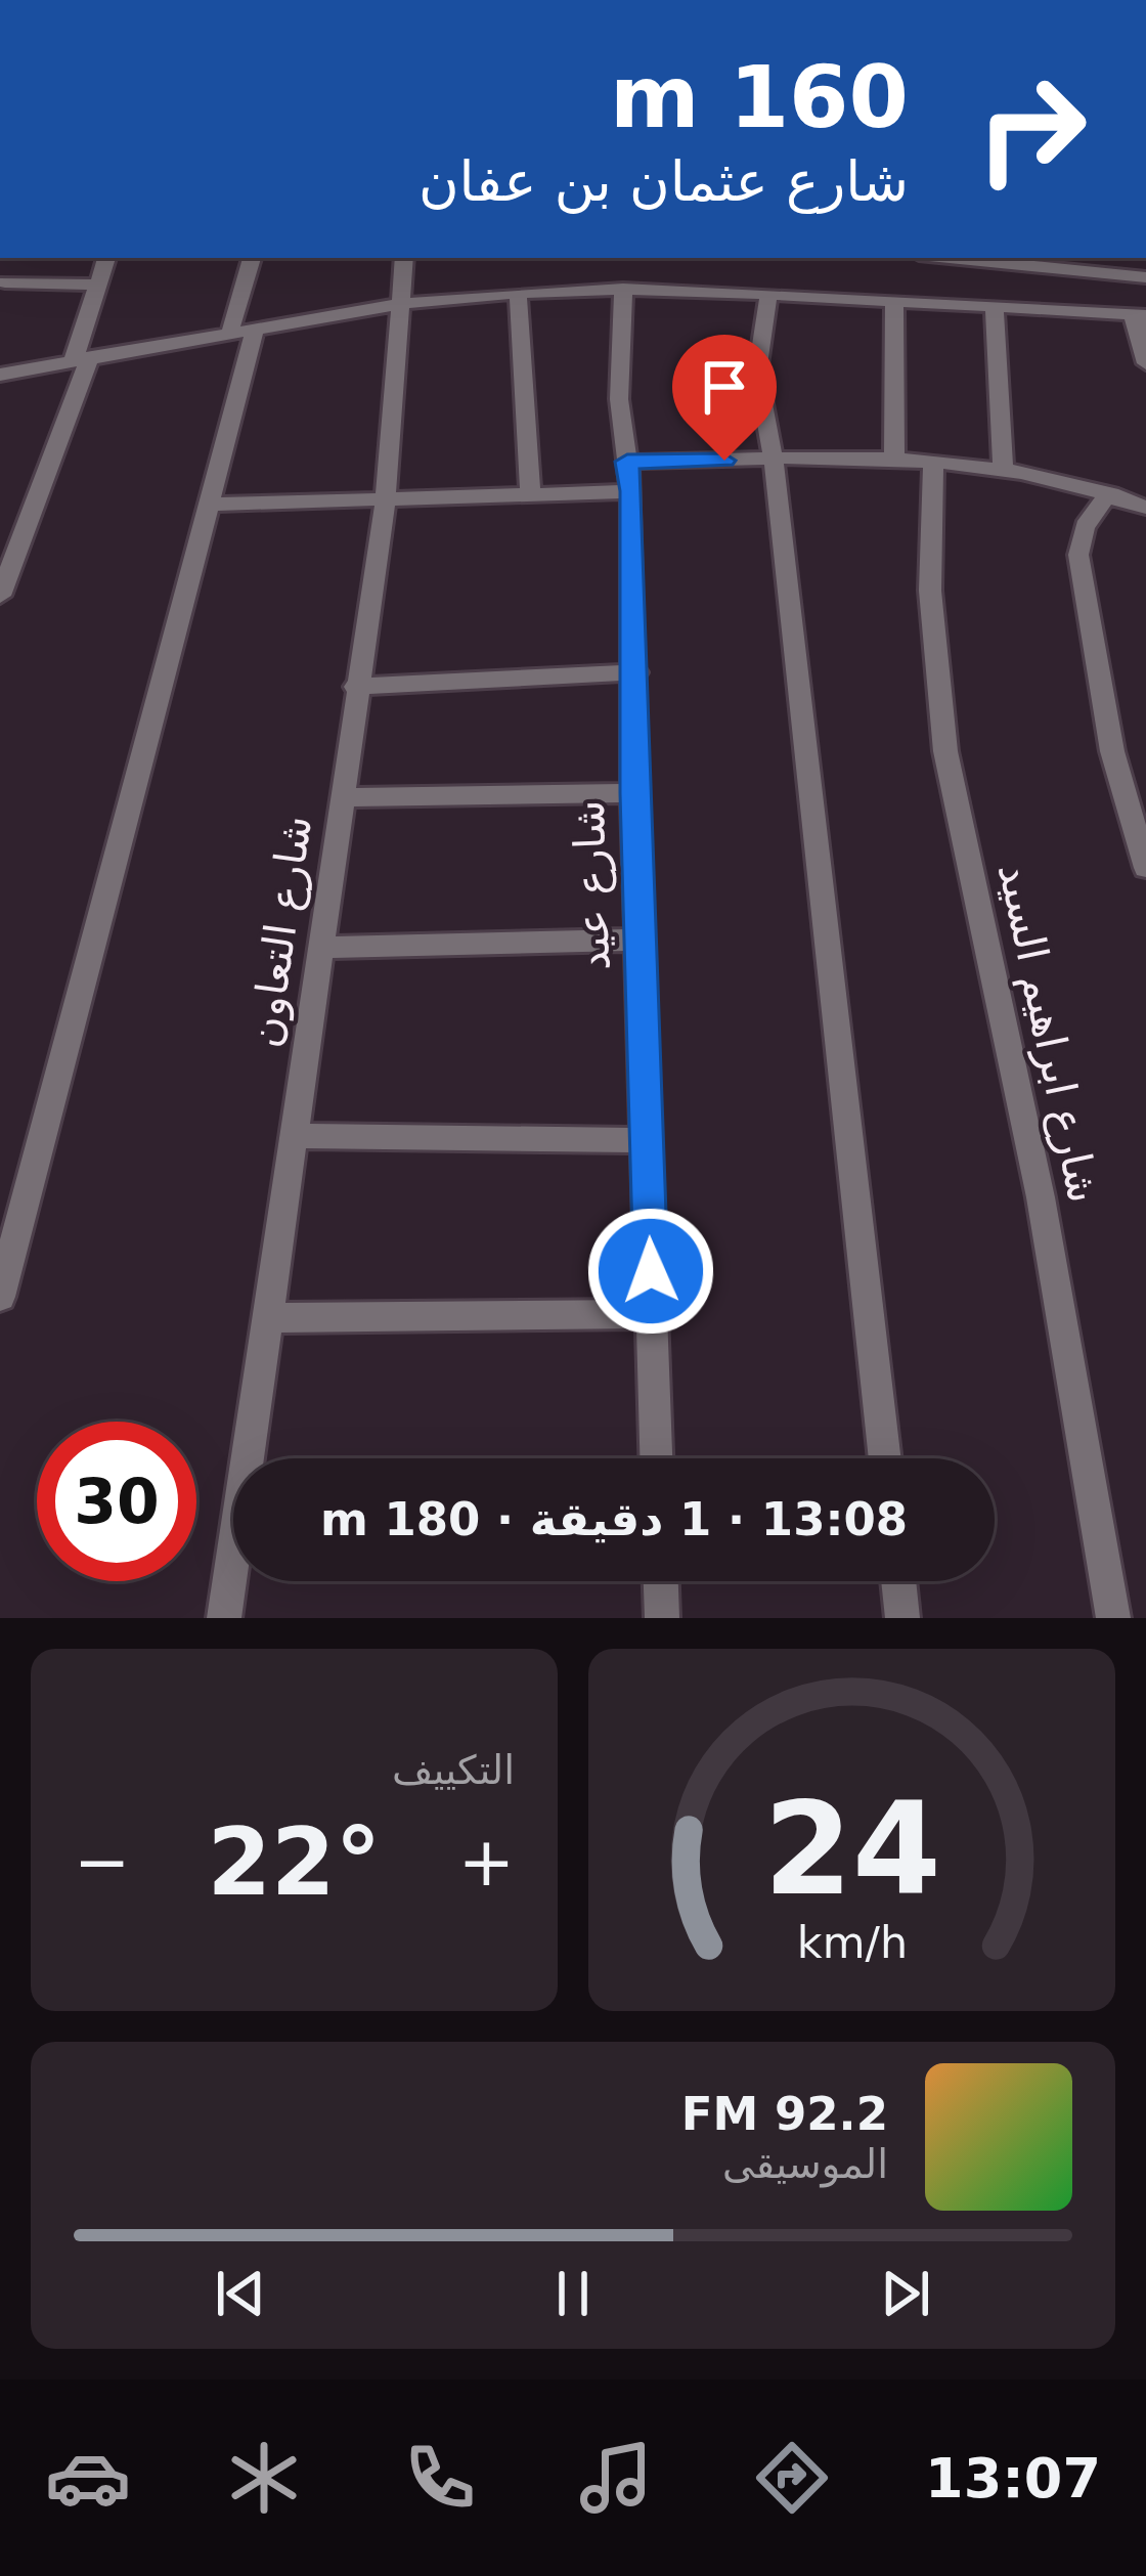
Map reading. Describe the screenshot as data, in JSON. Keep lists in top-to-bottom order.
{
  "streets": {
    "street": ["شارع عيد", "شارع التعاون", "شارع ابراهيم السيد"]
  },
  "page": {
    "turn": ["160 m", "شارع عثمان بن عفان"],
    "limit": "30",
    "trip": "13:08 · 1 دقيقة · 180 m",
    "tile": "التكييف",
    "heat": ["−", "22°", "+"],
    "song": ["92.2 FM", "الموسيقى"],
    "tabs": "13:07",
    "gauge": ["24", "km/h"]
  }
}
